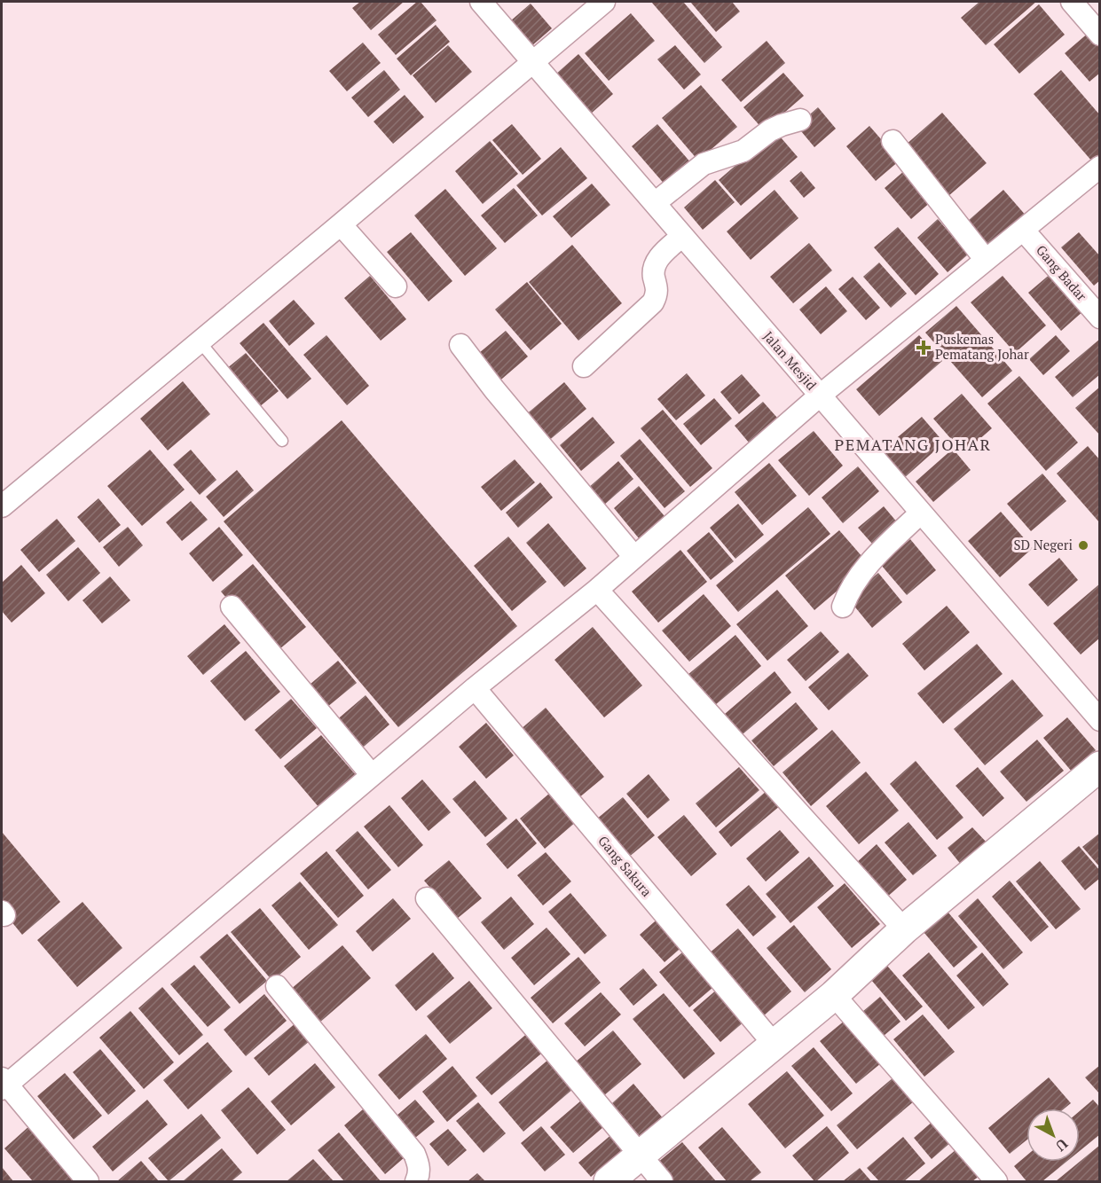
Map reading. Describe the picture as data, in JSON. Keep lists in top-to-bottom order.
{
  "streets": {
    "street": ["Gang Badar", "Jalan Mesjid", "Gang Sakura"]
  },
  "districts": ["PEMATANG JOHAR"],
  "places": {
    "health": ["Puskemas Pematang Johar"],
    "other": ["SD Negeri"]
  },
  "north": "bottom right"
}
